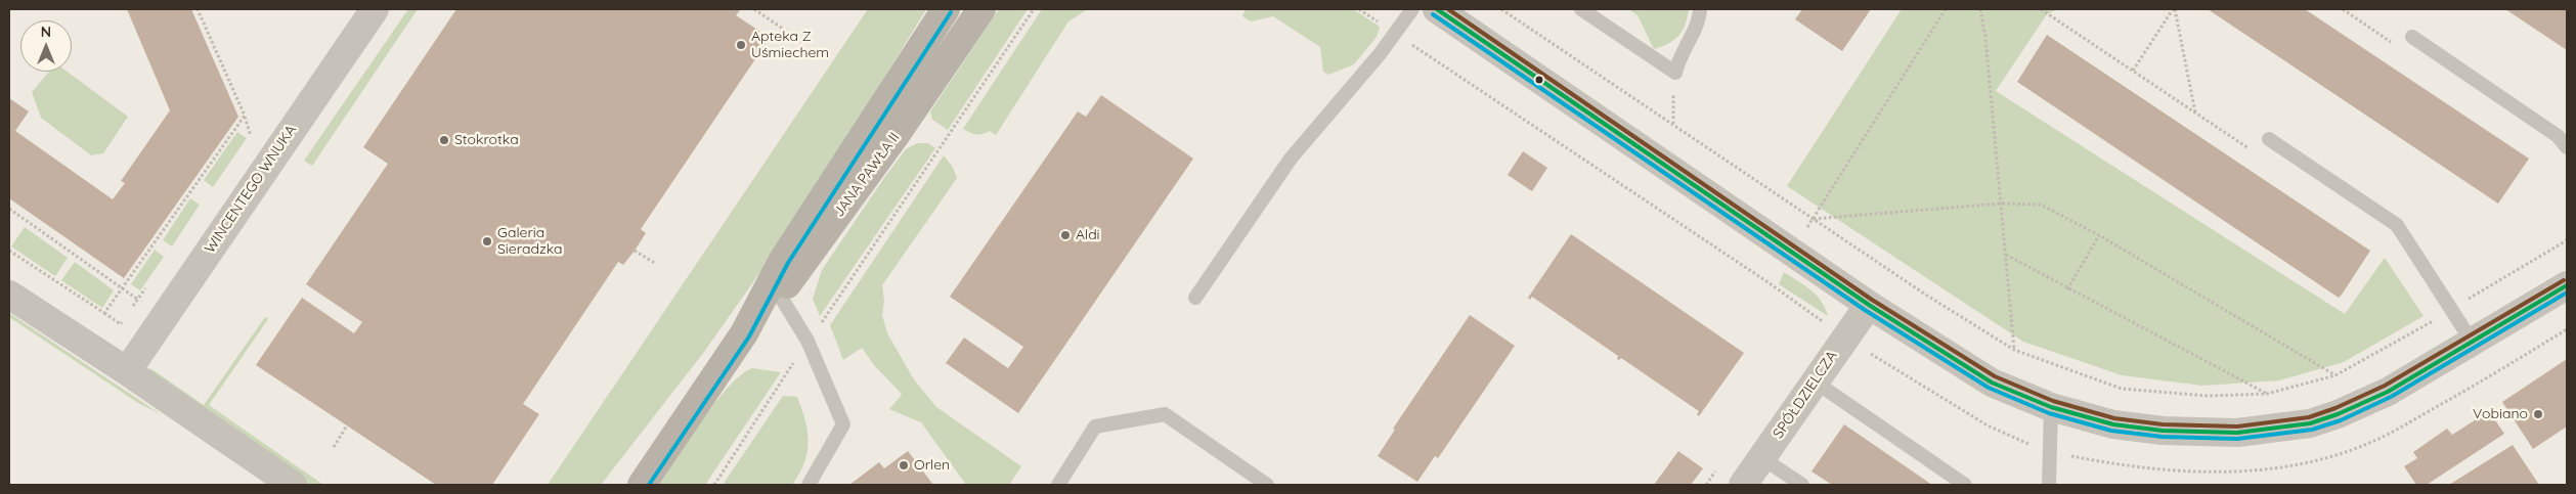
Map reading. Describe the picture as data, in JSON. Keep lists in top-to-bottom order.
{
  "streets": {
    "main road": ["JANA PAWŁA II"],
    "street": ["WINCENTEGO WNUKA", "SPÓŁDZIELCZA"]
  },
  "places": [
    "Apteka Z Uśmiechem",
    "Stokrotka",
    "Aldi",
    "Galeria Sieradzka",
    "Vobiano",
    "Orlen"
  ],
  "north": "top"
}
